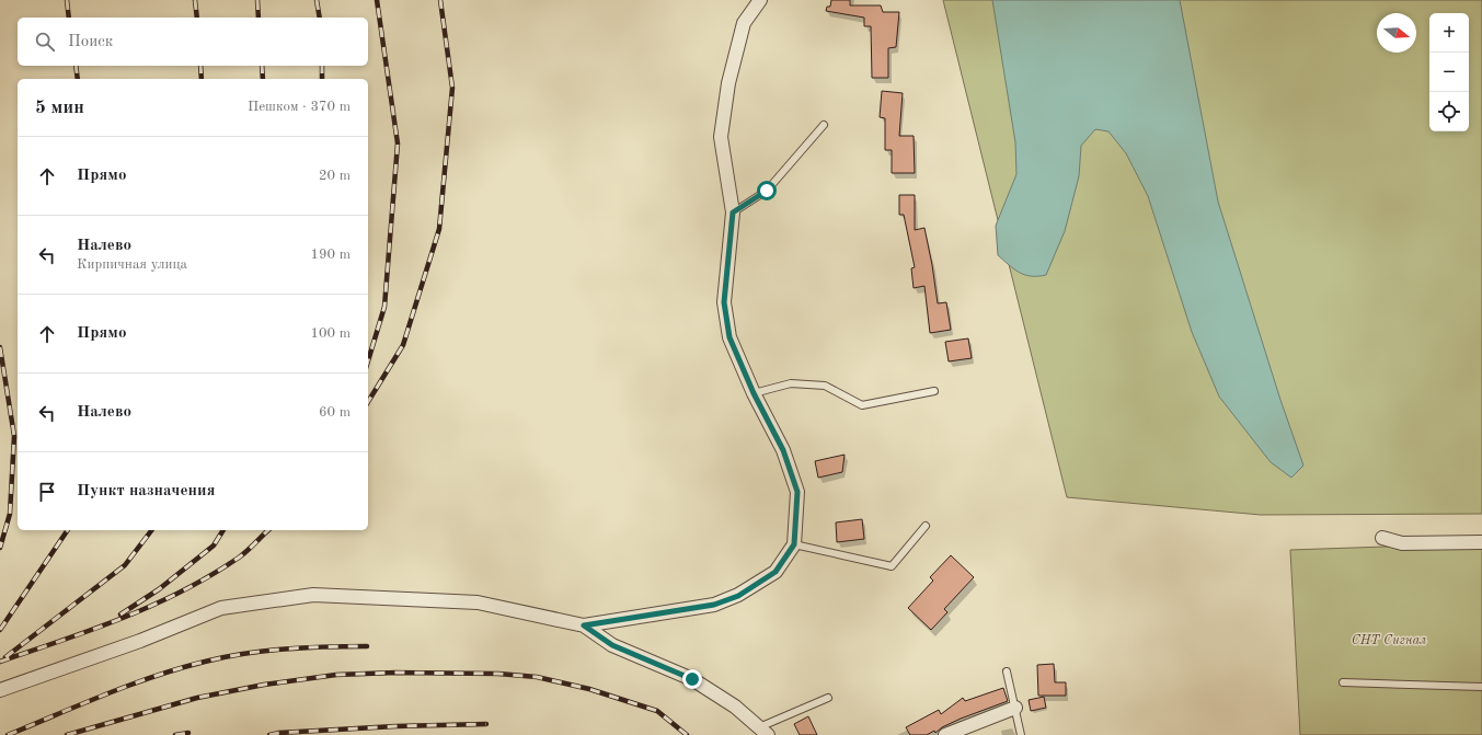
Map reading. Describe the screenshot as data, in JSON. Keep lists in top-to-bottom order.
{
  "parks": ["СНТ Сигнал"],
  "north": "right",
  "page": {
    "map_buttons": ["+", "−"],
    "search": "Поиск",
    "heading": ["5 мин", "Пешком · 370 m"],
    "list": [
      ["Прямо", "20 m"],
      ["Налево", "Кирпичная улица", "190 m"],
      ["Прямо", "100 m"],
      ["Налево", "60 m"],
      "Пункт назначения"
    ]
  }
}
